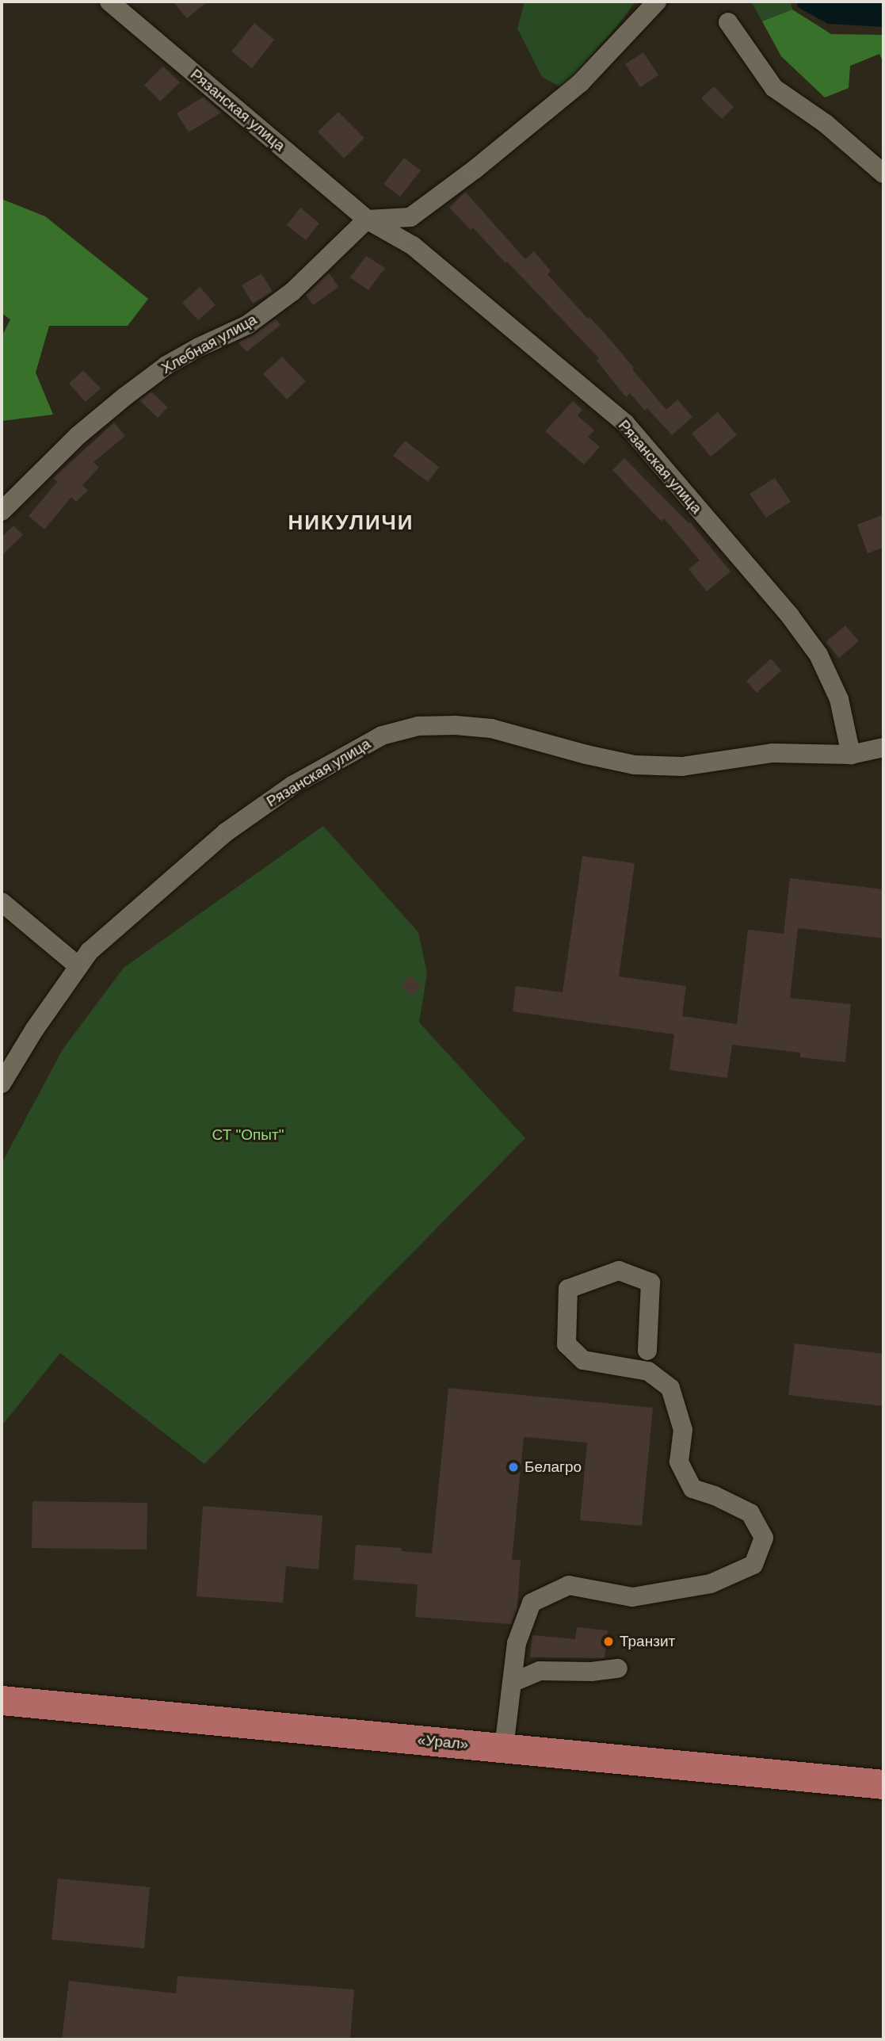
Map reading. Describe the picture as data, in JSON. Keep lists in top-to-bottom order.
{
  "streets": {
    "highway": ["«Урал»"],
    "street": ["Рязанская улица", "Хлебная улица"]
  },
  "crossings": [
    ["Рязанская улица", "Хлебная улица"]
  ],
  "districts": ["НИКУЛИЧИ"],
  "parks": ["СТ \"Опыт\""],
  "places": ["Белагро", "Транзит"]
}
